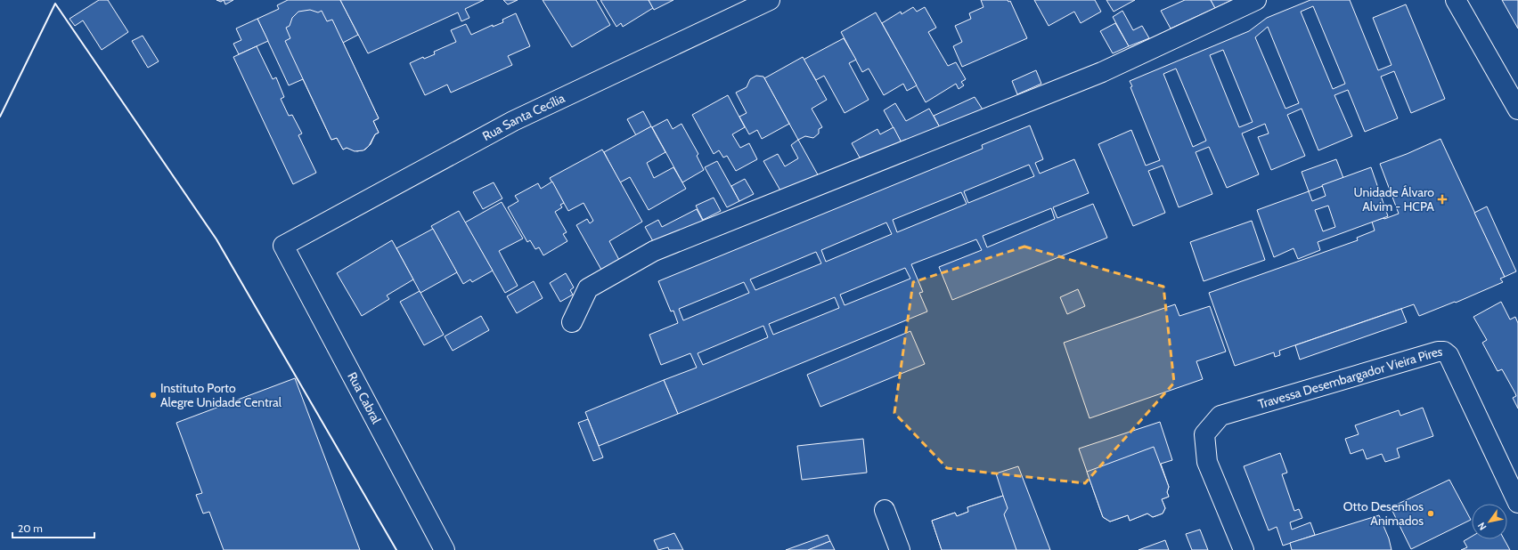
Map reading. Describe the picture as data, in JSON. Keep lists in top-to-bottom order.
{
  "streets": {
    "street": ["Rua Santa Cecília", "Travessa Desembargador Vieira Pires", "Rua Cabral"]
  },
  "crossings": [
    ["Rua Santa Cecília", "Rua Cabral"]
  ],
  "places": {
    "health": ["Unidade Álvaro Alvim - HCPA"],
    "other": ["Instituto Porto Alegre Unidade Central", "Otto Desenhos Animados"]
  },
  "scale_bar": "20 m",
  "north": "bottom left"
}
